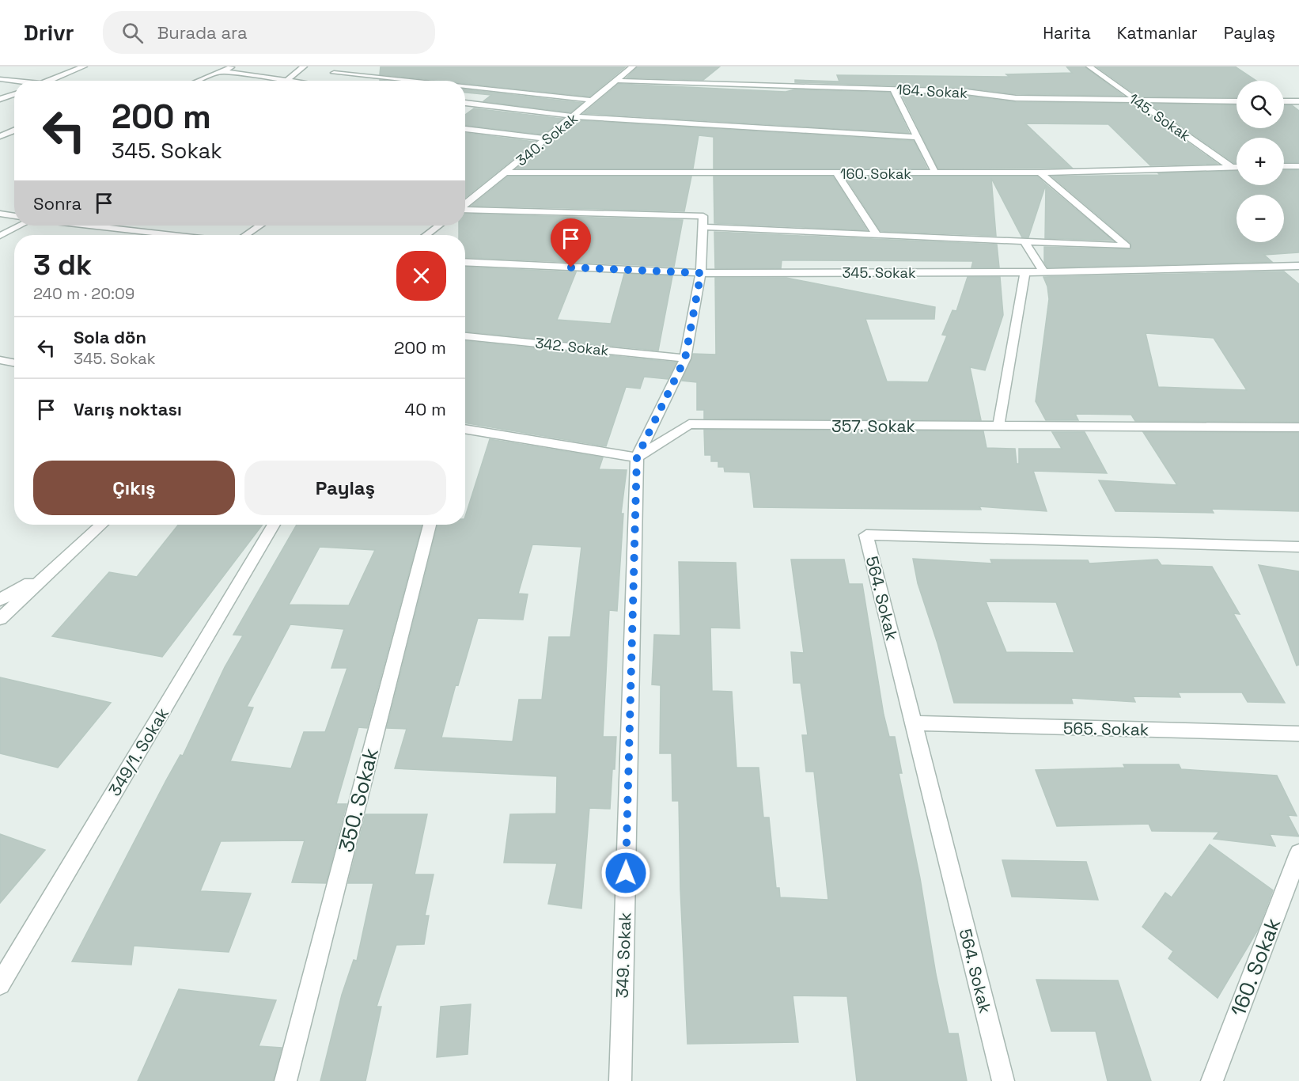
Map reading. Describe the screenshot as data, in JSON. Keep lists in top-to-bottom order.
{
  "streets": {
    "street": [
      "164. Sokak",
      "145. Sokak",
      "340. Sokak",
      "160. Sokak",
      "345. Sokak",
      "342. Sokak",
      "357. Sokak",
      "564. Sokak",
      "565. Sokak",
      "349/1. Sokak",
      "350. Sokak",
      "349. Sokak"
    ]
  },
  "crossings": [
    ["164. Sokak", "145. Sokak"],
    ["164. Sokak", "340. Sokak"],
    ["145. Sokak", "160. Sokak"],
    ["340. Sokak", "160. Sokak"],
    ["345. Sokak", "349. Sokak"],
    ["342. Sokak", "349. Sokak"],
    ["357. Sokak", "349. Sokak"],
    ["564. Sokak", "565. Sokak"]
  ],
  "page": {
    "header": "Drivr",
    "search": "Burada ara",
    "nav": ["Harita", "Katmanlar", "Paylaş"],
    "map_buttons": ["+", "−"],
    "turn": ["200 m", "345. Sokak"],
    "then": "Sonra",
    "heading": ["3 dk", "240 m · 20:09"],
    "list": [
      {
        "name": "Sola dön",
        "note": "345. Sokak",
        "value": "200 m"
      },
      {
        "name": "Varış noktası",
        "value": "40 m"
      }
    ],
    "buttons": ["Çıkış", "Paylaş"]
  }
}
